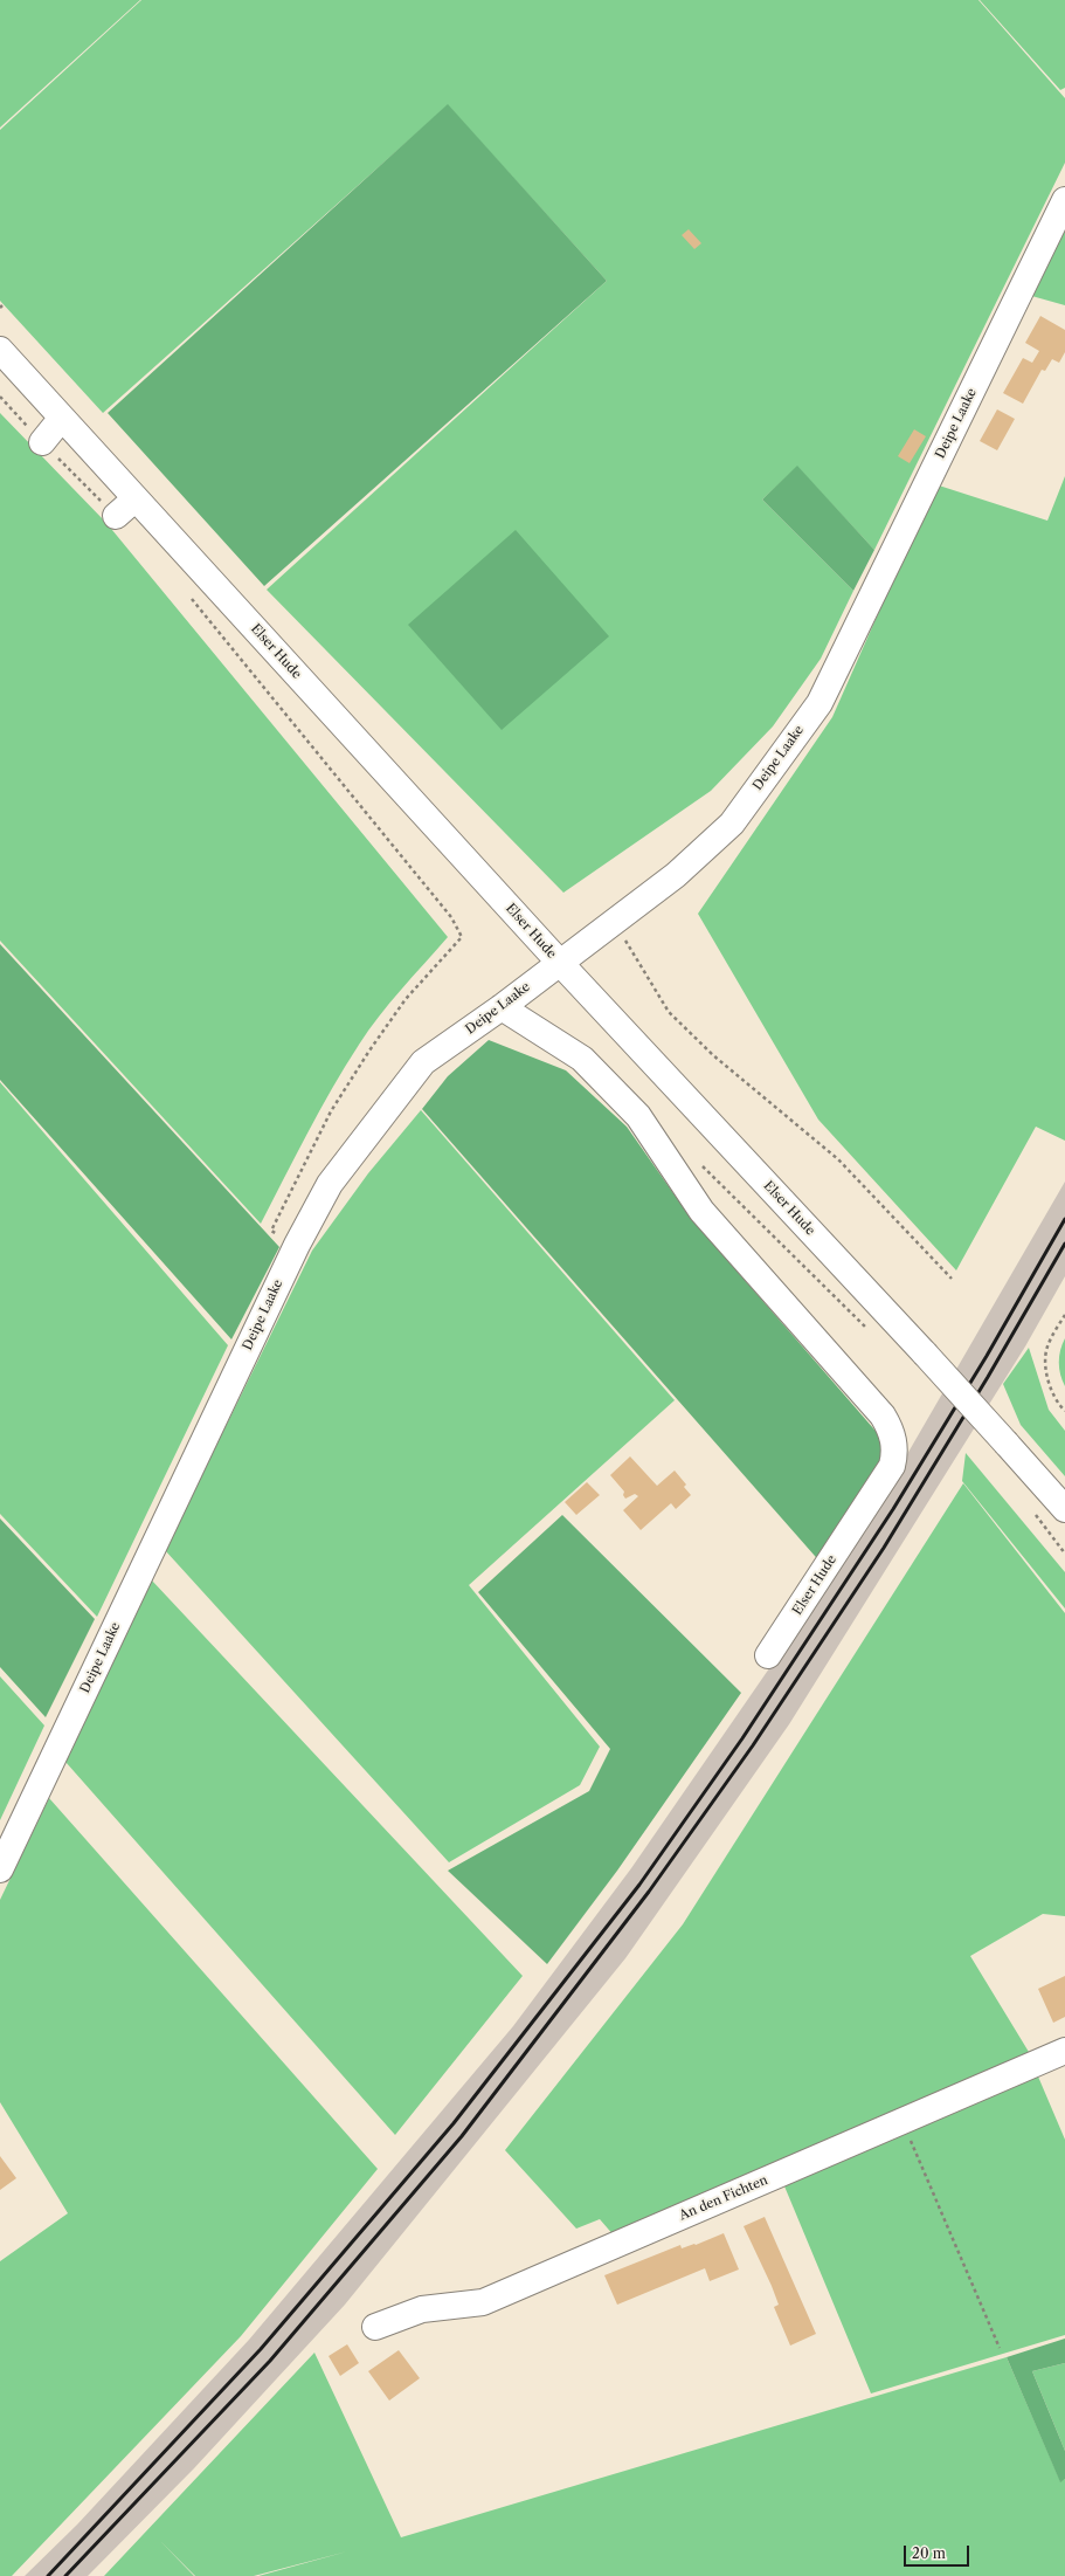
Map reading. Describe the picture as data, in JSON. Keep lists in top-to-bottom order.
{
  "streets": {
    "street": ["Deipe Laake", "Elser Hude", "An den Fichten"]
  },
  "crossings": [
    ["Deipe Laake", "Elser Hude"]
  ],
  "scale_bar": "20 m"
}
